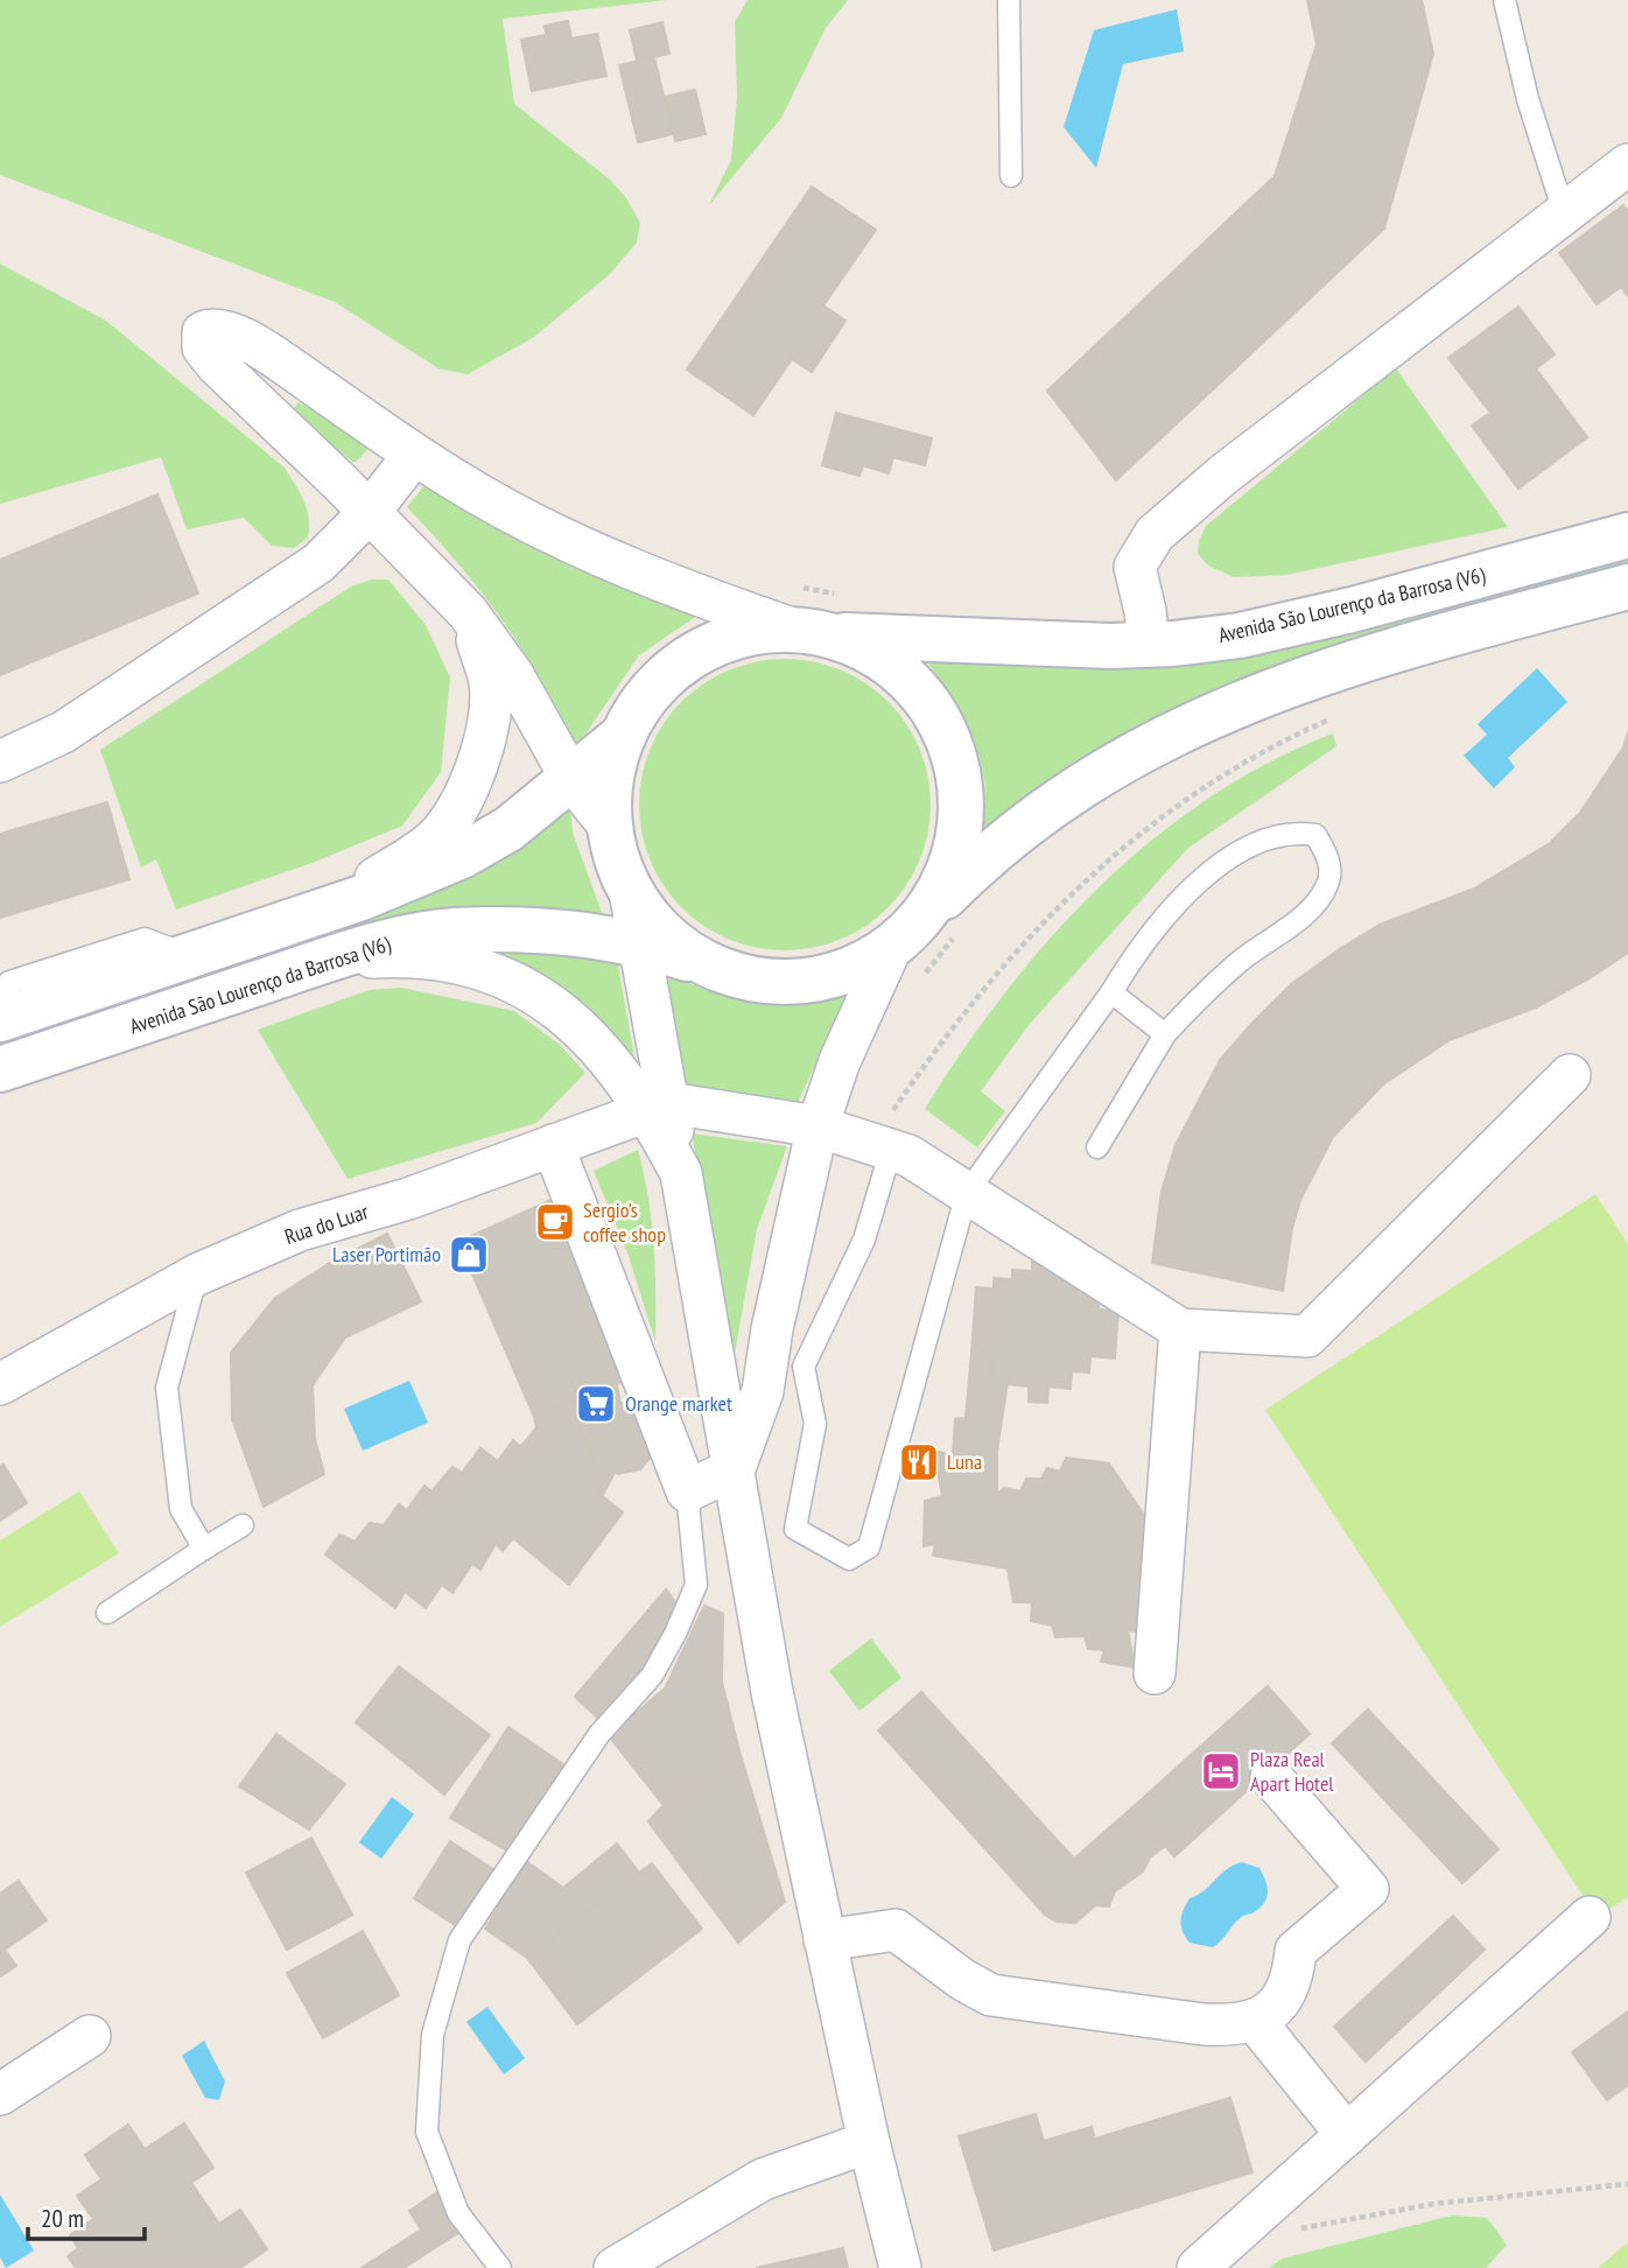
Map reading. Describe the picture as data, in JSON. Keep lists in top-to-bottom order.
{
  "streets": {
    "main road": ["Avenida São Lourenço da Barrosa (V6)"],
    "street": ["Rua do Luar"]
  },
  "places": {
    "cafe": ["Sergio’s coffee shop"],
    "shop": ["Laser Portimão"],
    "supermarket": ["Orange market"],
    "restaurant": ["Luna"],
    "hotel": ["Plaza Real Apart Hotel"]
  },
  "scale_bar": "20 m"
}
